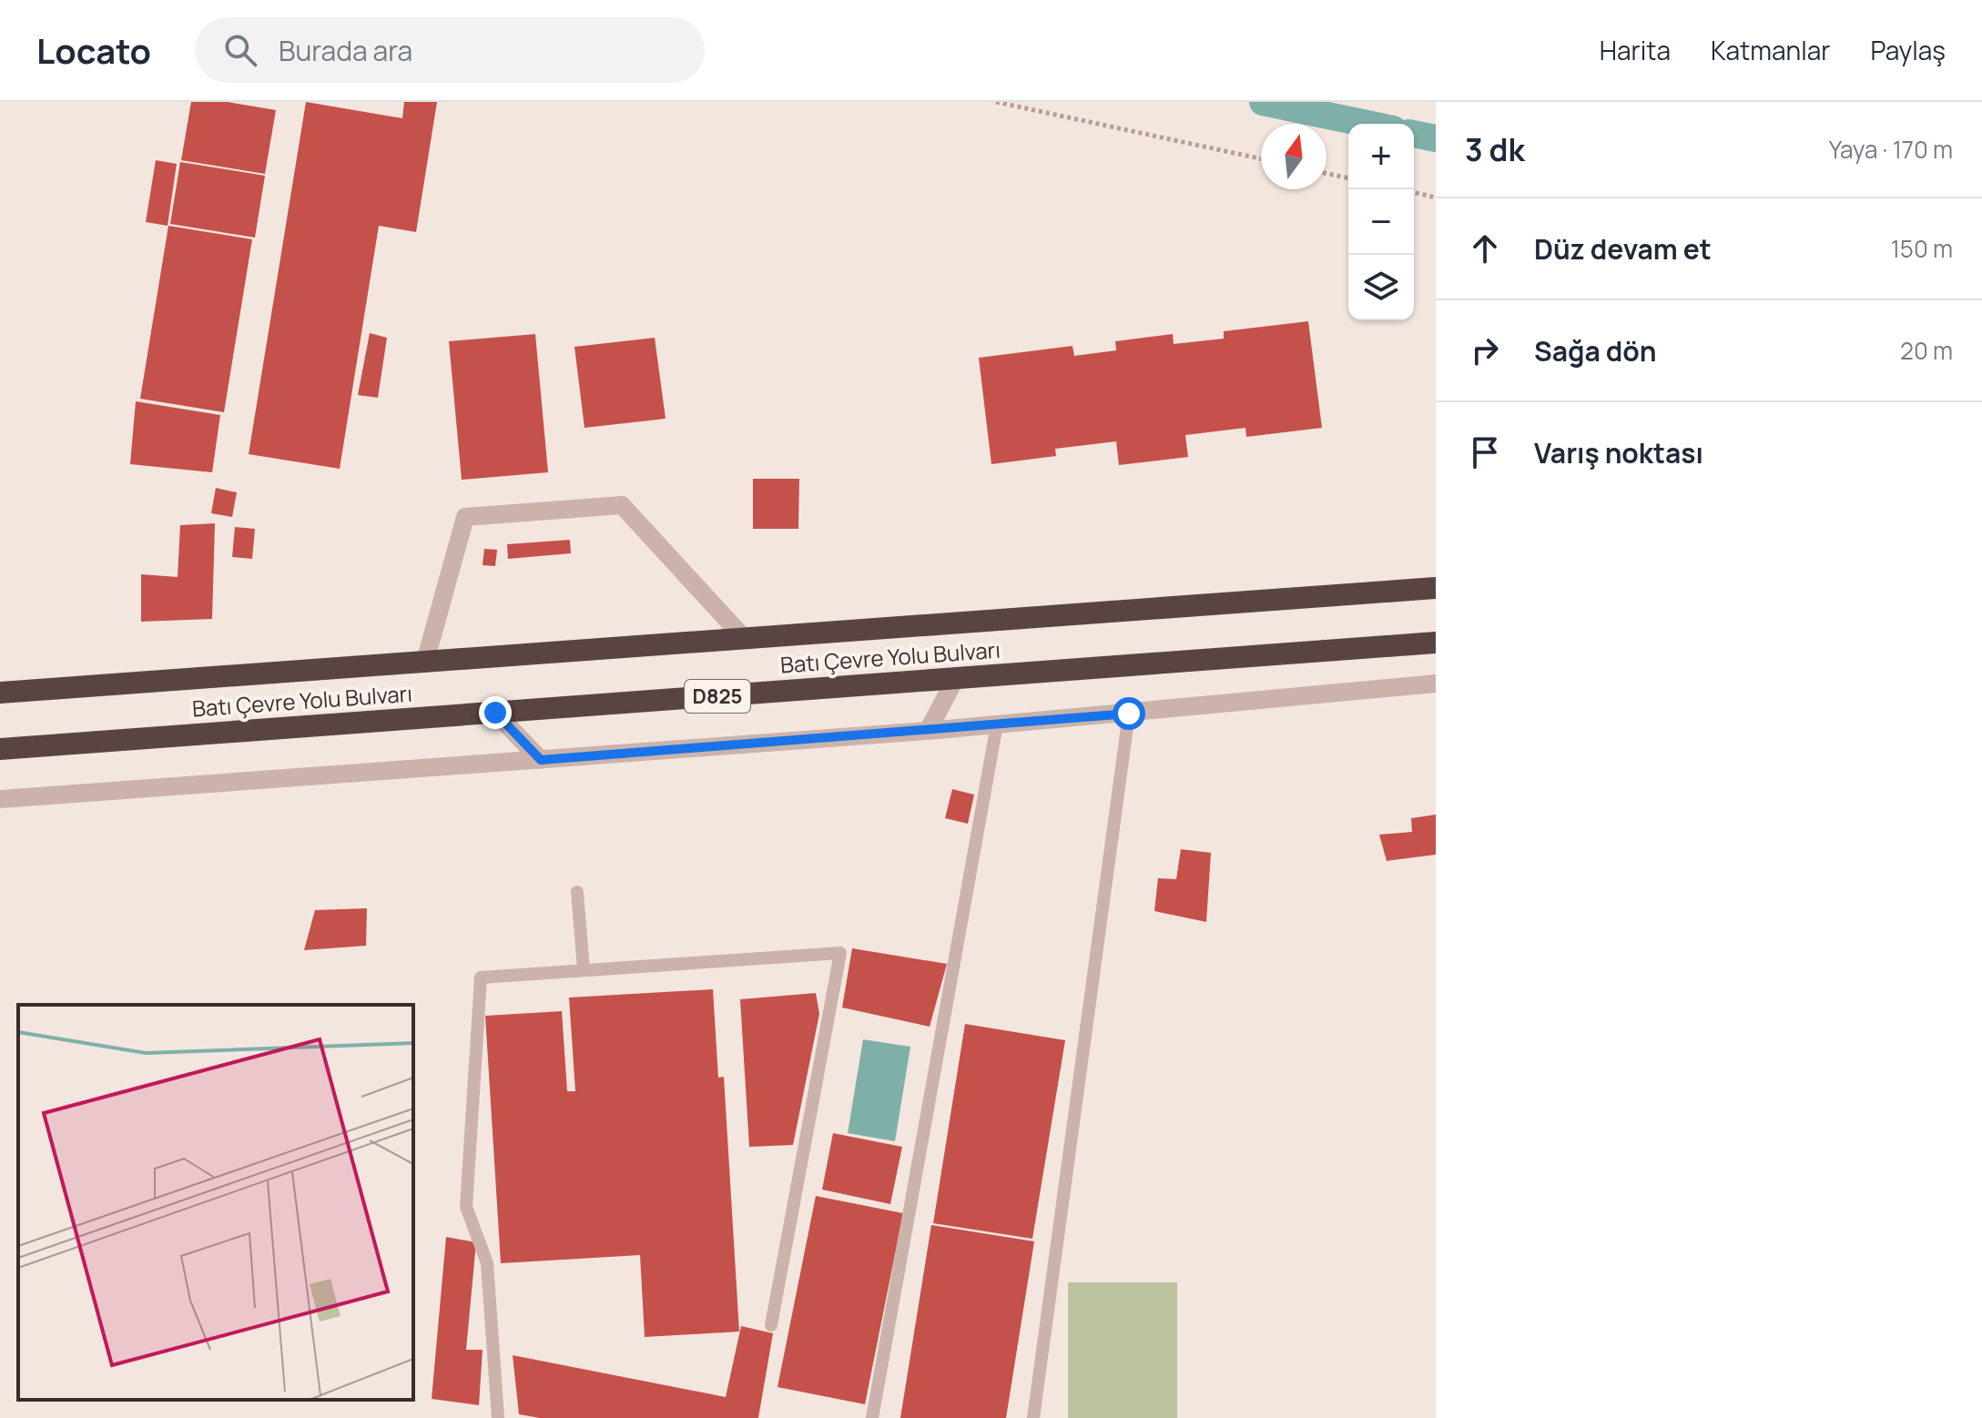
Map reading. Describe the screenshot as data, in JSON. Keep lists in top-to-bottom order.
{
  "streets": {
    "highway": ["Batı Çevre Yolu Bulvarı", "D825"]
  },
  "north": "top",
  "page": {
    "header": "Locato",
    "search": "Burada ara",
    "nav": ["Harita", "Katmanlar", "Paylaş"],
    "heading": ["3 dk", "Yaya · 170 m"],
    "map_buttons": ["+", "−"],
    "list": [
      ["Düz devam et", "150 m"],
      ["Sağa dön", "20 m"],
      "Varış noktası"
    ]
  }
}
